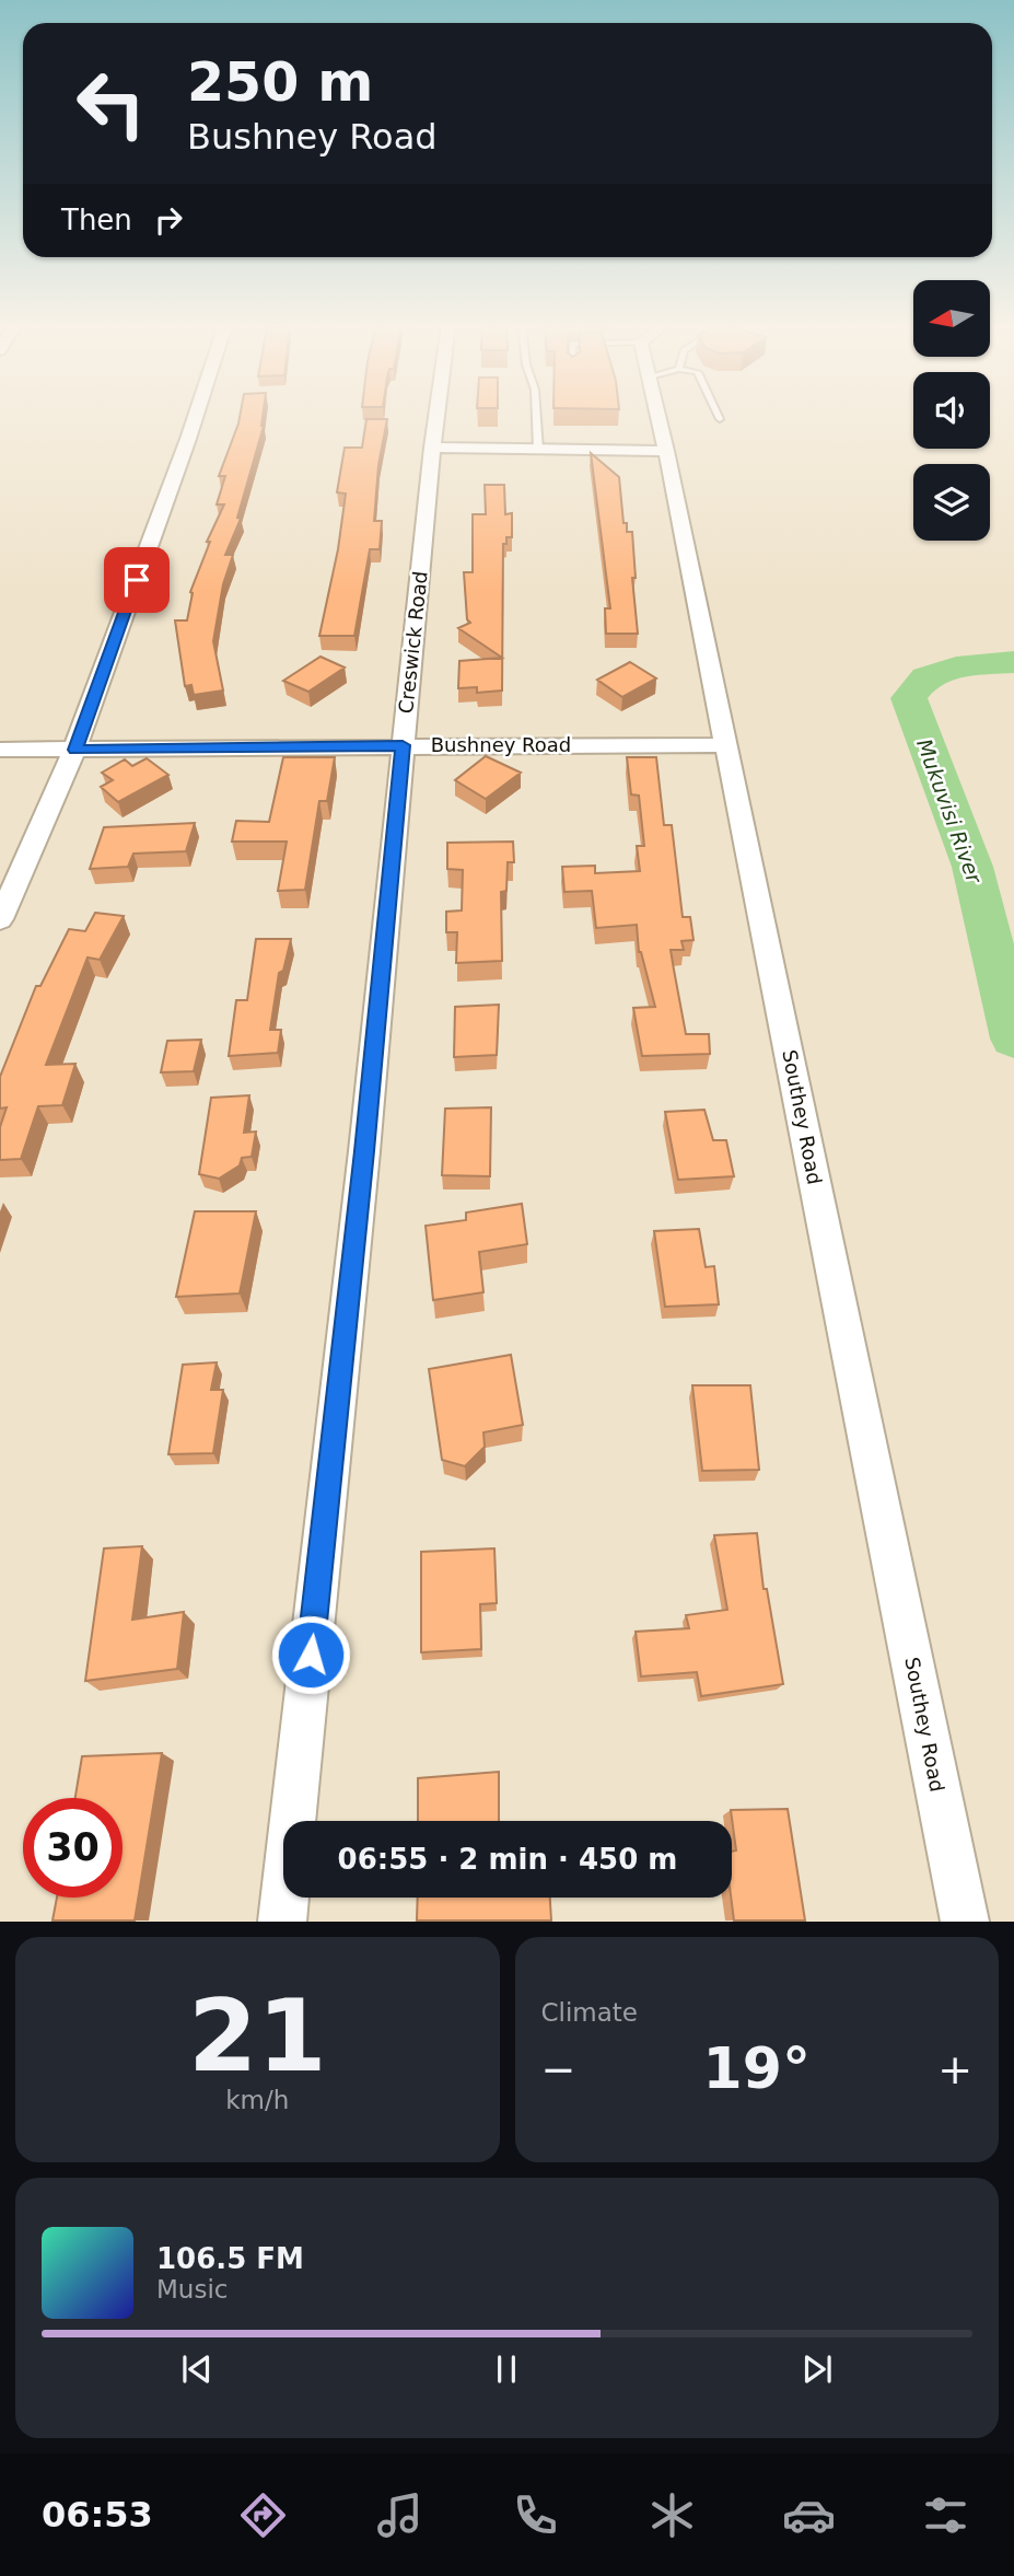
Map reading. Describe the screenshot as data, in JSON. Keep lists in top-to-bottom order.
{
  "streets": {
    "street": ["Creswick Road", "Bushney Road", "Southey Road"]
  },
  "crossings": [
    ["Creswick Road", "Bushney Road"],
    ["Bushney Road", "Southey Road"]
  ],
  "water": ["Mukuvisi River"],
  "north": "left",
  "page": {
    "turn": ["250 m", "Bushney Road"],
    "then": "Then",
    "limit": "30",
    "trip": "06:55 · 2 min · 450 m",
    "tile": [
      ["21", "km/h"],
      "Climate"
    ],
    "heat": ["−", "19°", "+"],
    "song": ["106.5 FM", "Music"],
    "tabs": "06:53"
  }
}
